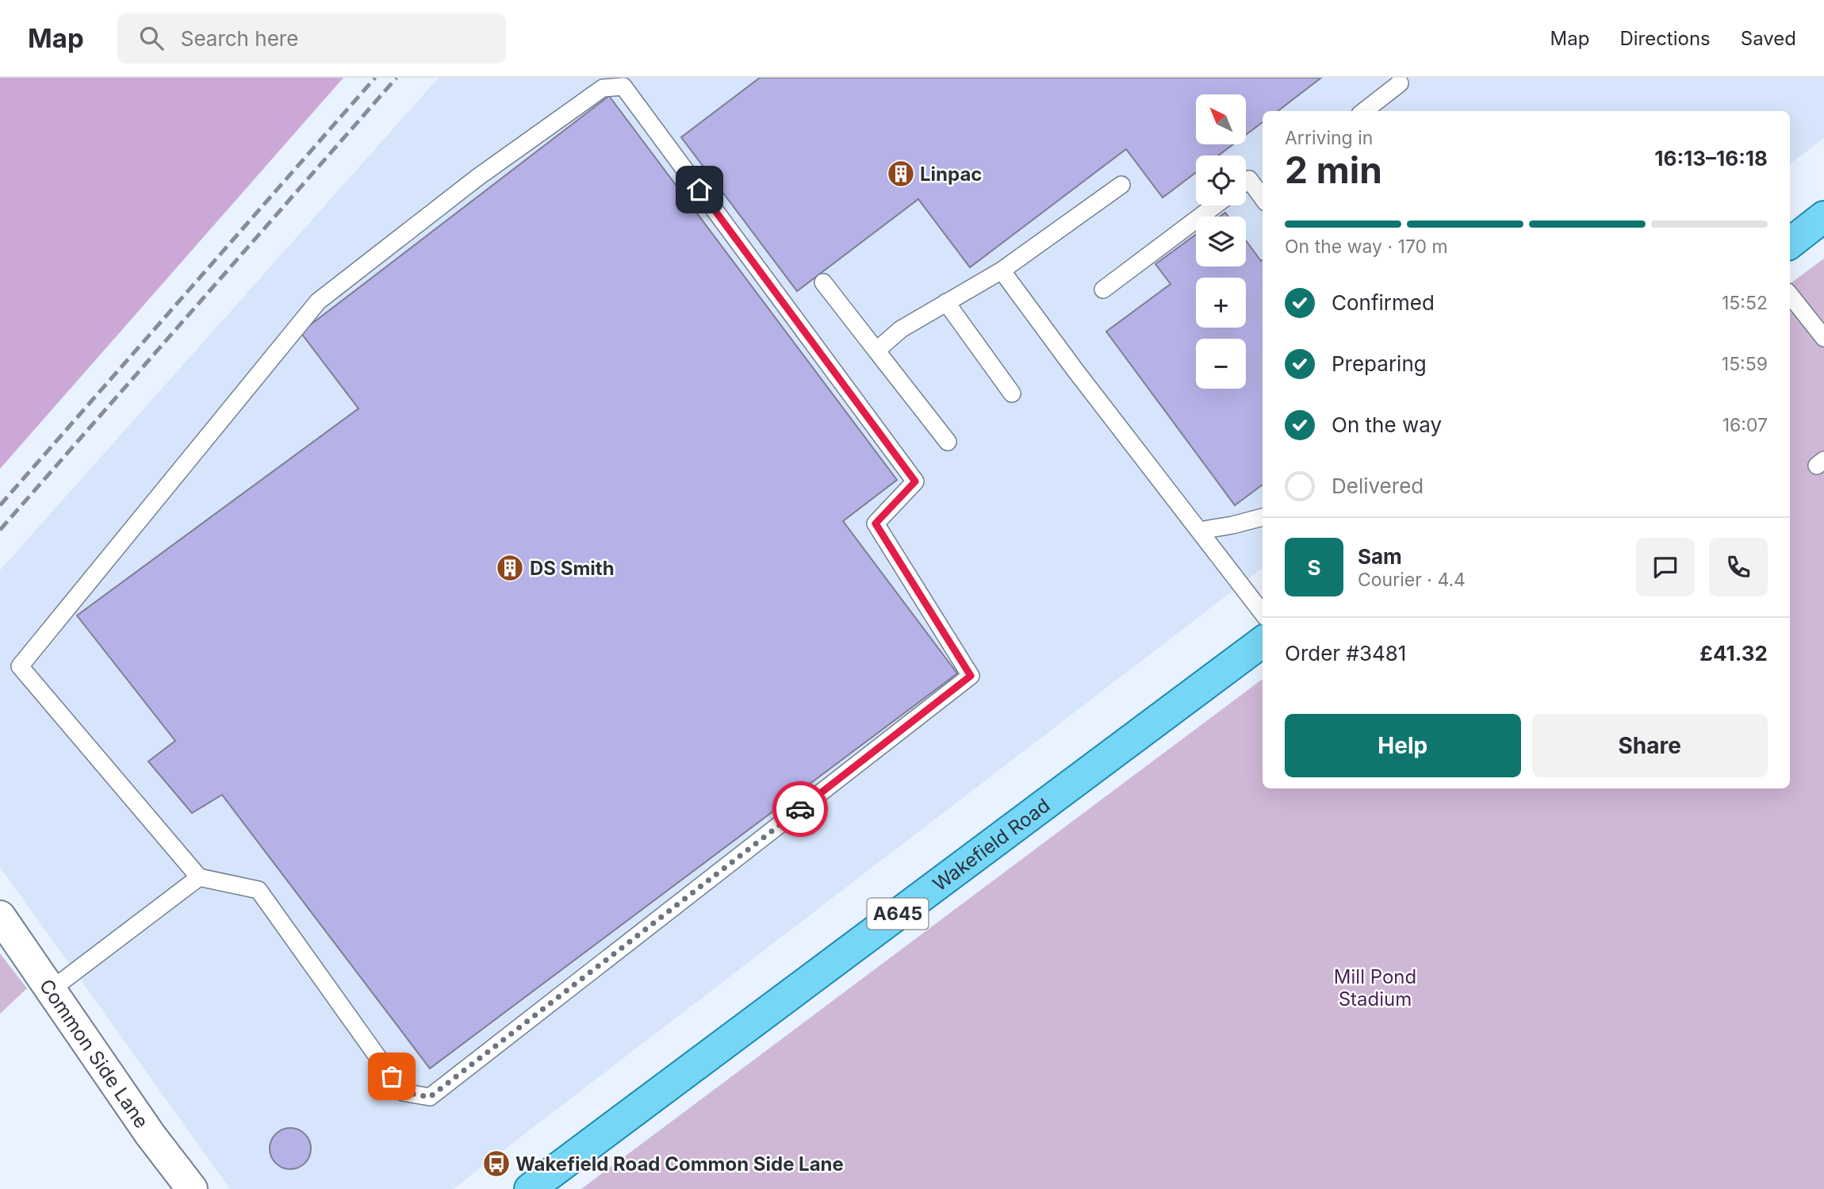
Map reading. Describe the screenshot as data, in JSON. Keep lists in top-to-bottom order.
{
  "streets": {
    "main road": ["Wakefield Road", "A645", "Common Side Lane"]
  },
  "parks": ["Mill Pond Stadium"],
  "places": {
    "building": ["Linpac", "DS Smith"],
    "bus stop": ["Wakefield Road Common Side Lane"]
  },
  "north": "top left",
  "page": {
    "header": "Map",
    "search": "Search here",
    "nav": ["Map", "Directions", "Saved"],
    "map_buttons": ["+", "−"],
    "heading": ["2 min", "Arriving in", "16:13–16:18"],
    "panel": [
      "Sam",
      "Courier · 4.4",
      "Order #3481",
      "£41.32"
    ],
    "bar": "On the way · 170 m",
    "list": [
      ["Confirmed", "15:52"],
      ["Preparing", "15:59"],
      ["On the way", "16:07"],
      "Delivered"
    ],
    "round": "S",
    "buttons": ["Help", "Share"]
  }
}
